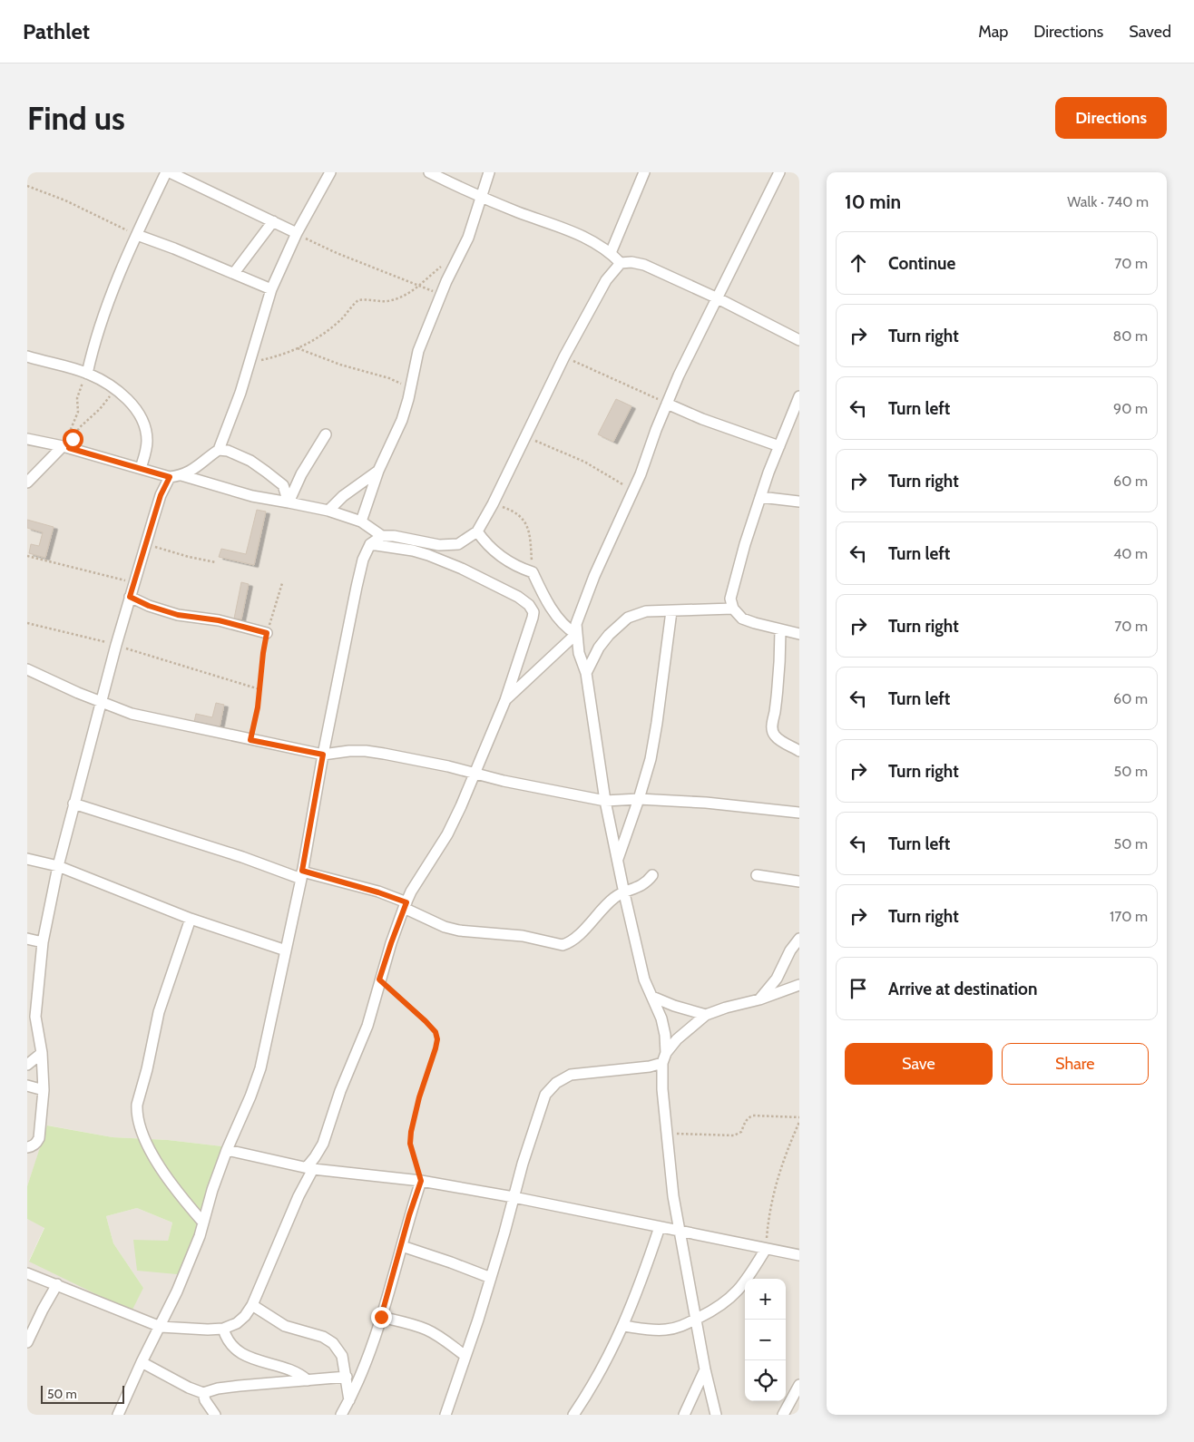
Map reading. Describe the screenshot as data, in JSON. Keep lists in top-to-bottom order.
{
  "scale_bar": "50 m",
  "page": {
    "header": "Pathlet",
    "nav": ["Map", "Directions", "Saved"],
    "buttons": [
      "Directions",
      ["Save", "Share"]
    ],
    "title": "Find us",
    "heading": ["10 min", "Walk · 740 m"],
    "list": [
      ["Continue", "70 m"],
      ["Turn right", "80 m"],
      ["Turn left", "90 m"],
      ["Turn right", "60 m"],
      ["Turn left", "40 m"],
      ["Turn right", "70 m"],
      ["Turn left", "60 m"],
      ["Turn right", "50 m"],
      ["Turn left", "50 m"],
      ["Turn right", "170 m"],
      "Arrive at destination"
    ],
    "map_buttons": ["+", "−"],
    "scale": "50 m"
  }
}
